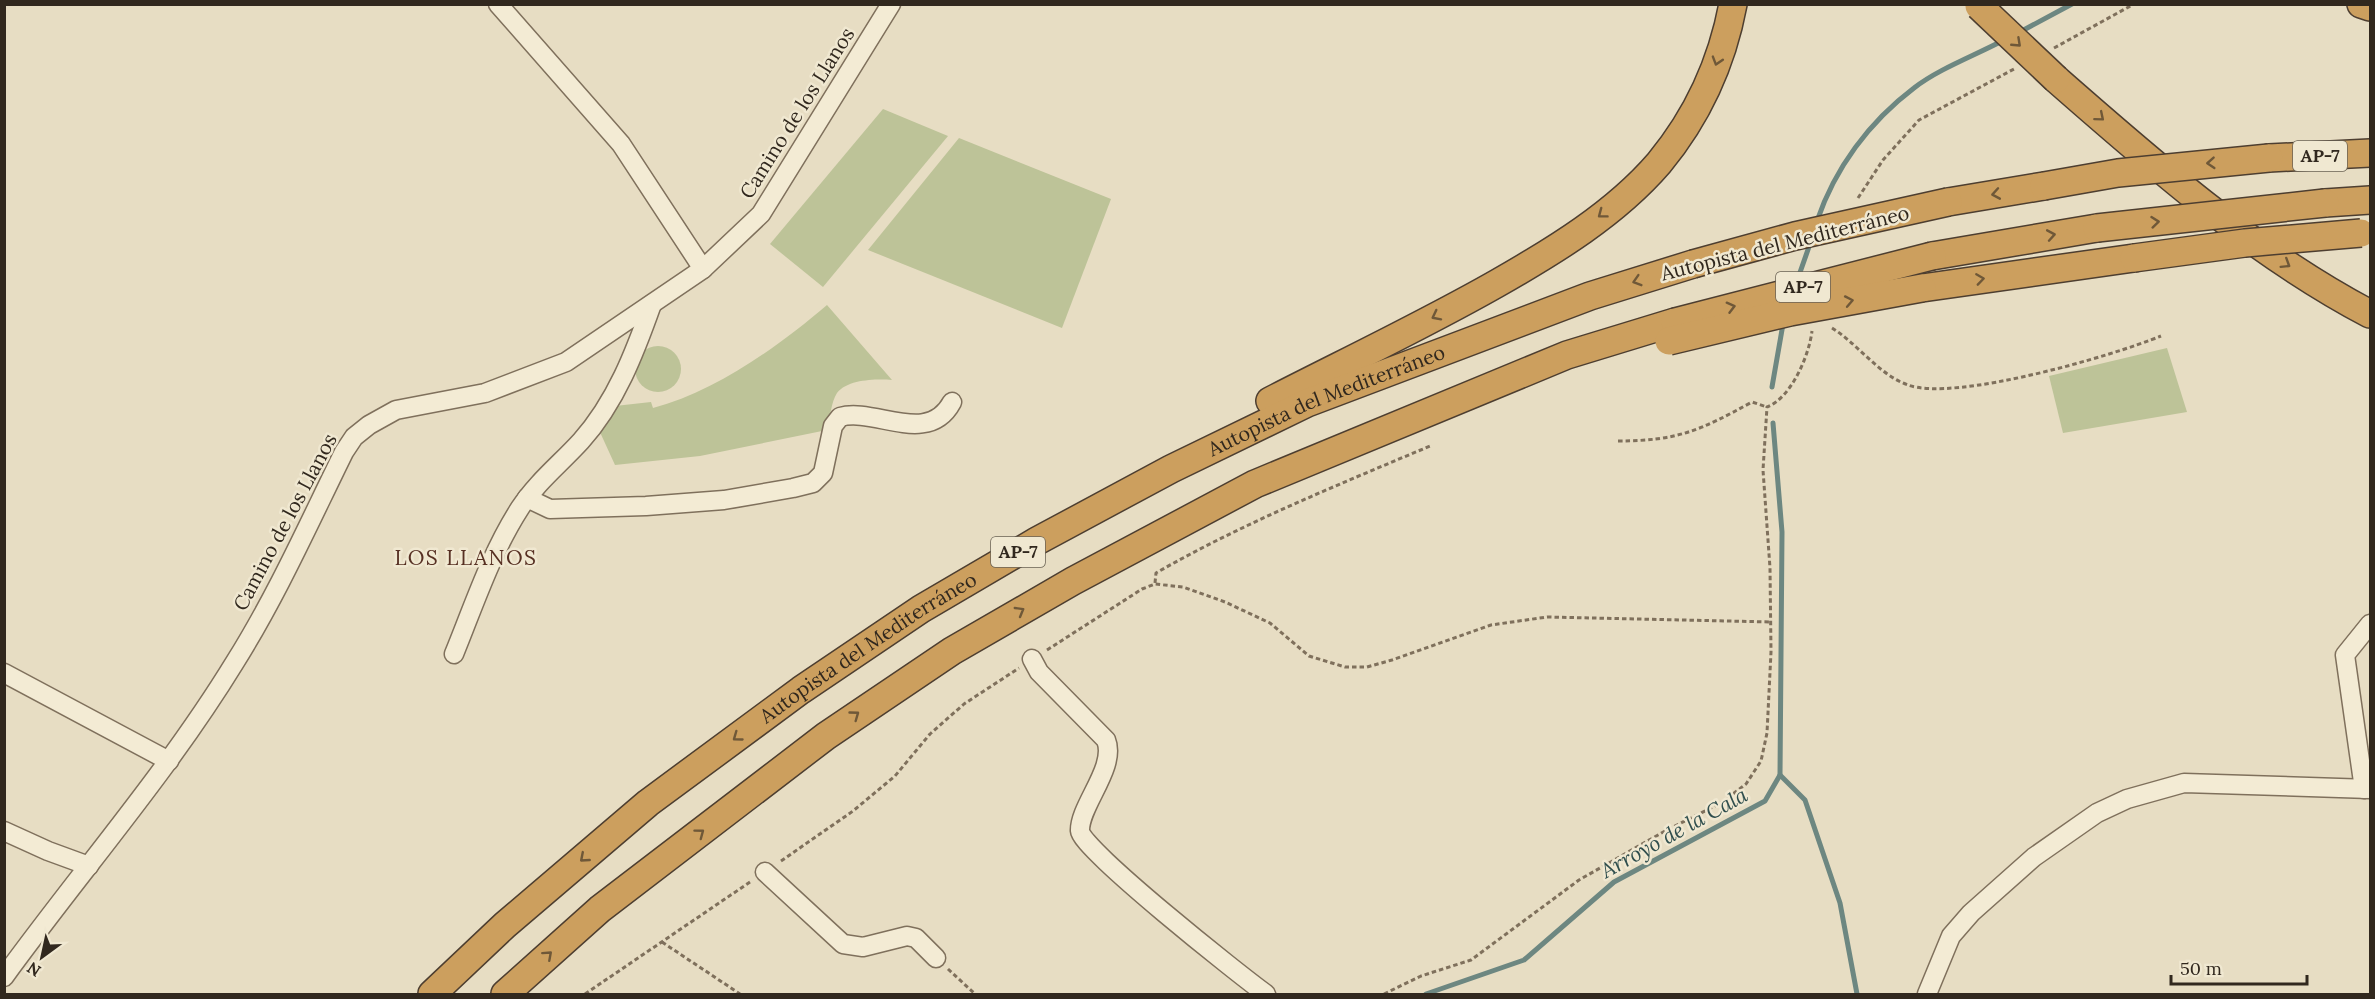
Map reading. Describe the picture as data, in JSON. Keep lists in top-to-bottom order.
{
  "streets": {
    "highway": ["AP-7", "Autopista del Mediterráneo"],
    "street": ["Camino de los Llanos"]
  },
  "districts": ["LOS LLANOS"],
  "water": ["Arroyo de la Cala"],
  "scale_bar": "50 m",
  "north": "bottom left"
}
